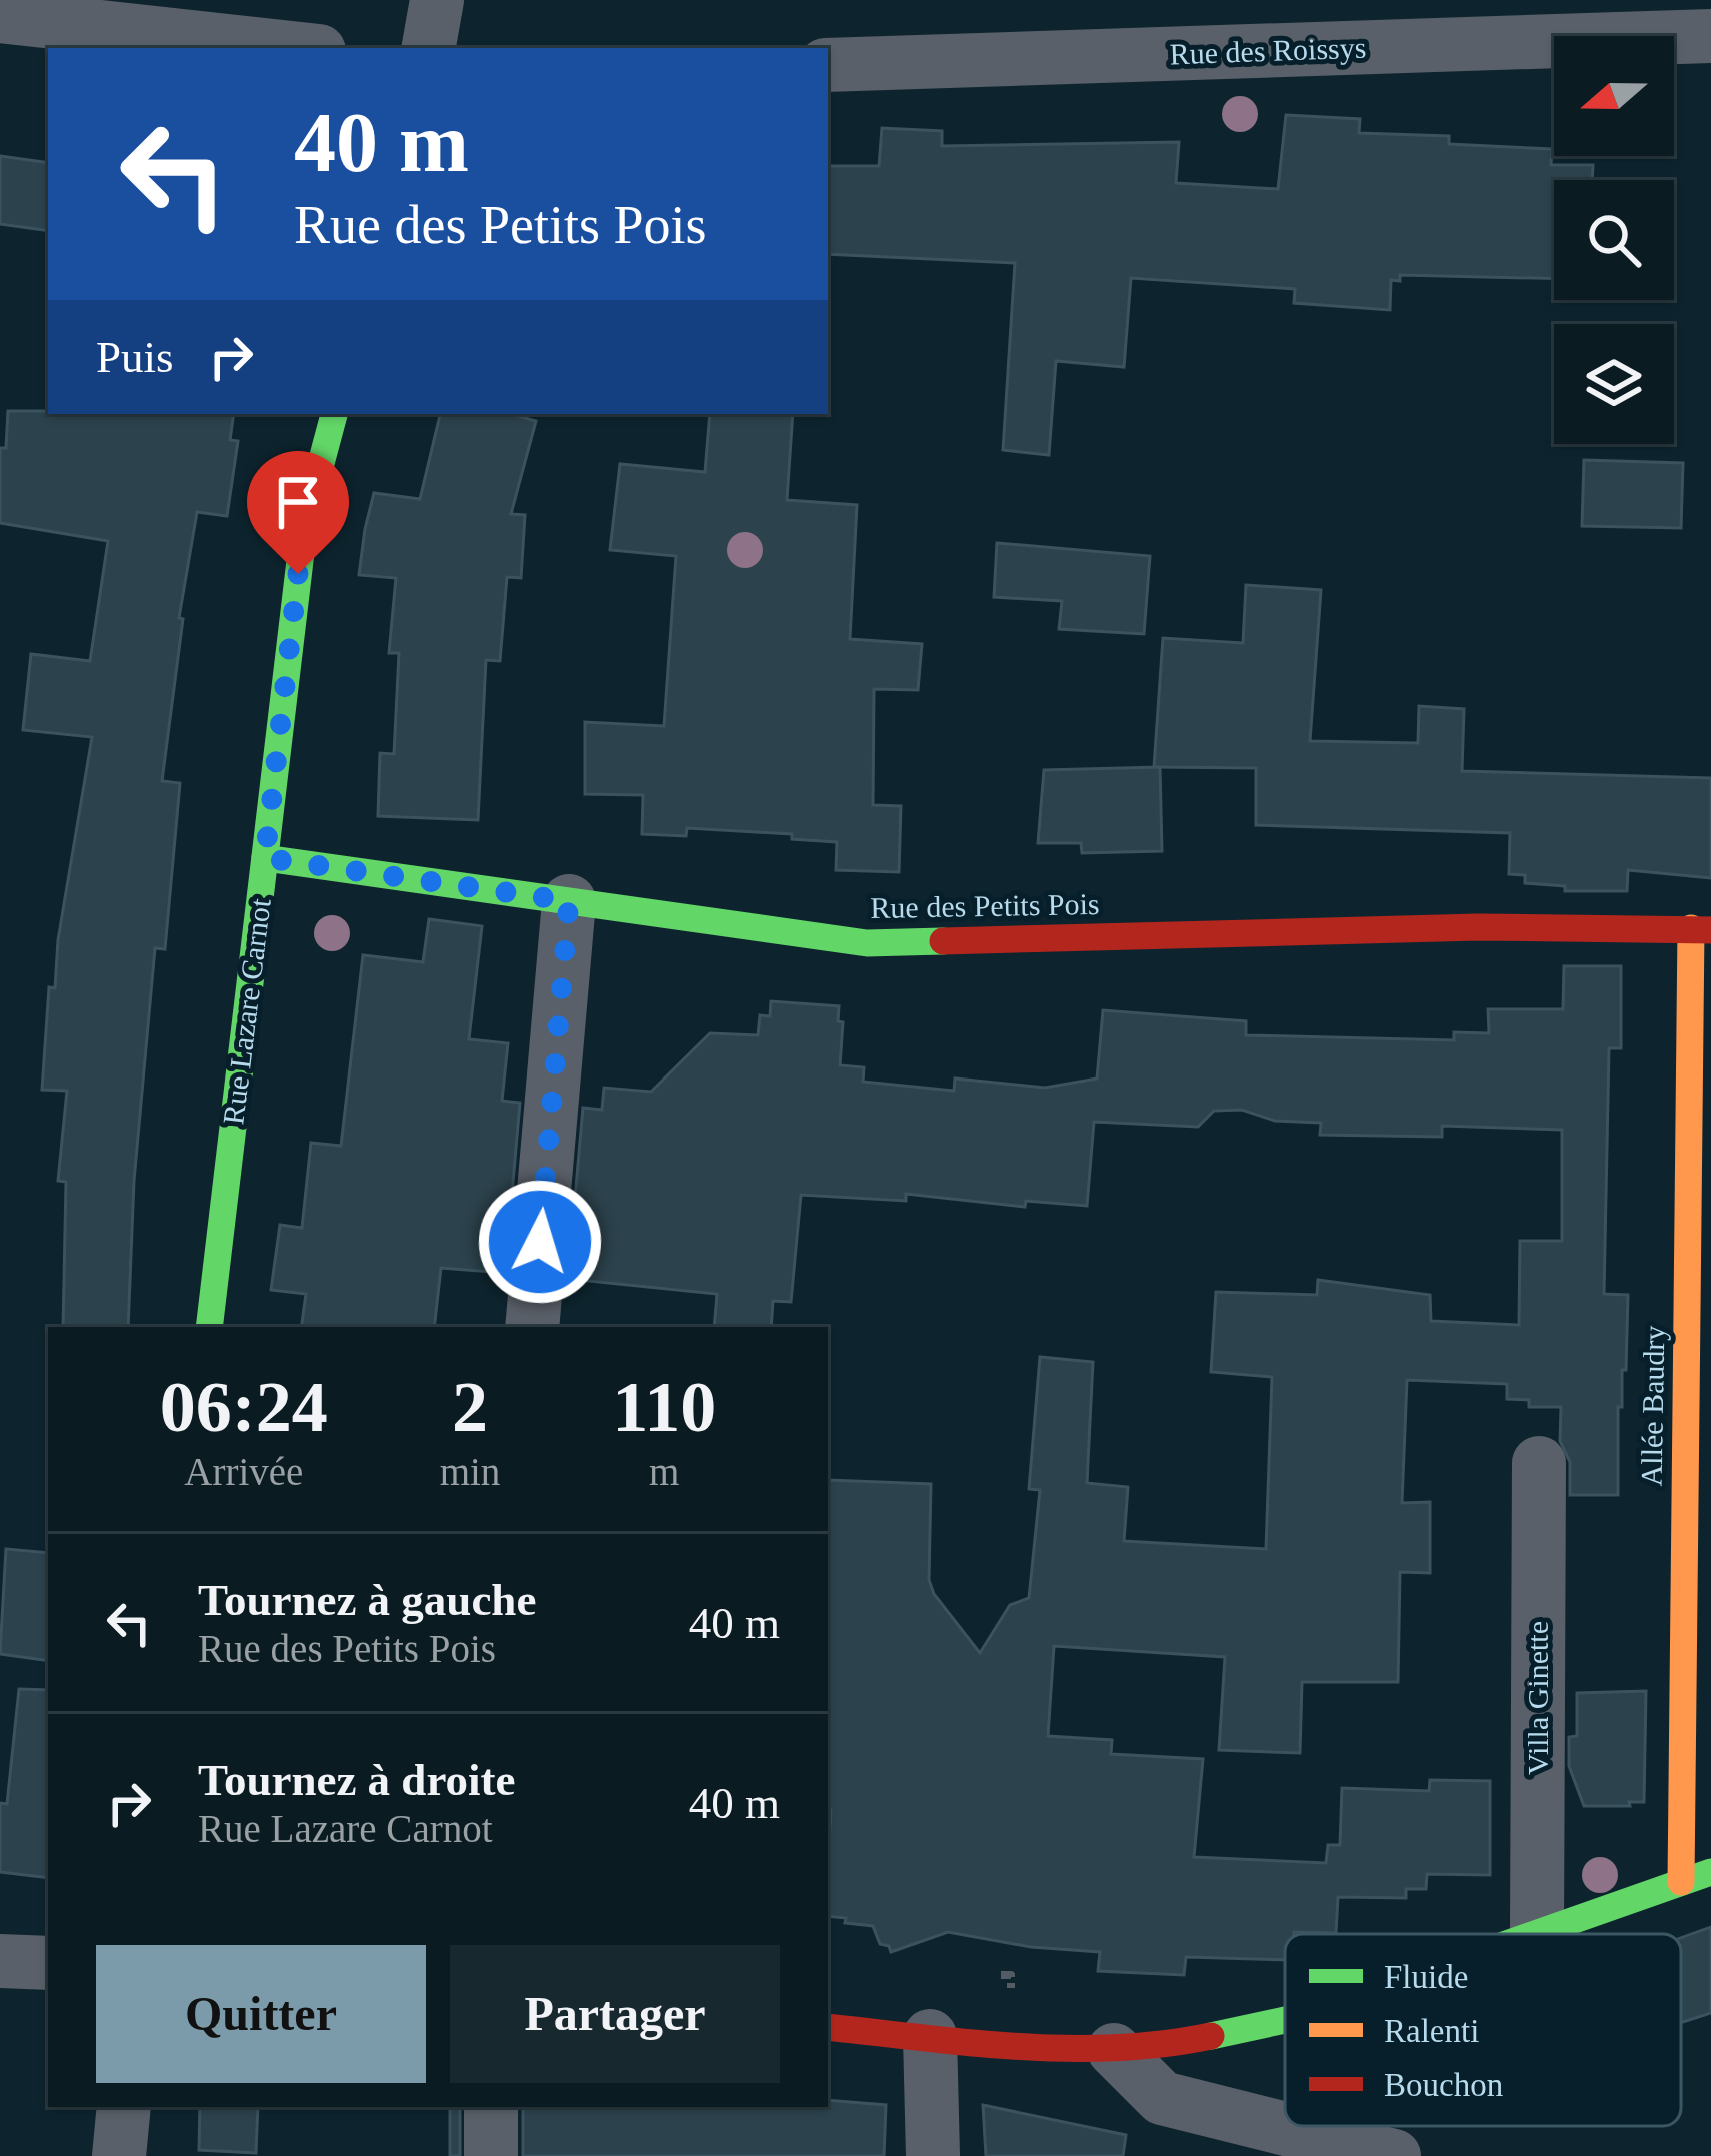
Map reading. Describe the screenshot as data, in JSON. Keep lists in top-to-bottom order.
{
  "streets": {
    "street": [
      "Rue des Roissys",
      "Rue des Petits Pois",
      "Rue Lazare Carnot",
      "Allée Baudry",
      "Villa Ginette"
    ]
  },
  "crossings": [
    ["Rue des Petits Pois", "Rue Lazare Carnot"],
    ["Rue des Petits Pois", "Allée Baudry"]
  ],
  "legend": ["Fluide", "Ralenti", "Bouchon"],
  "north": "left",
  "page": {
    "turn": ["40 m", "Rue des Petits Pois"],
    "then": "Puis",
    "eta": [
      "06:24",
      "Arrivée",
      "2",
      "min",
      "110",
      "m"
    ],
    "list": [
      {
        "name": "Tournez à gauche",
        "note": "Rue des Petits Pois",
        "value": "40 m"
      },
      {
        "name": "Tournez à droite",
        "note": "Rue Lazare Carnot",
        "value": "40 m"
      }
    ],
    "buttons": ["Quitter", "Partager"]
  }
}
